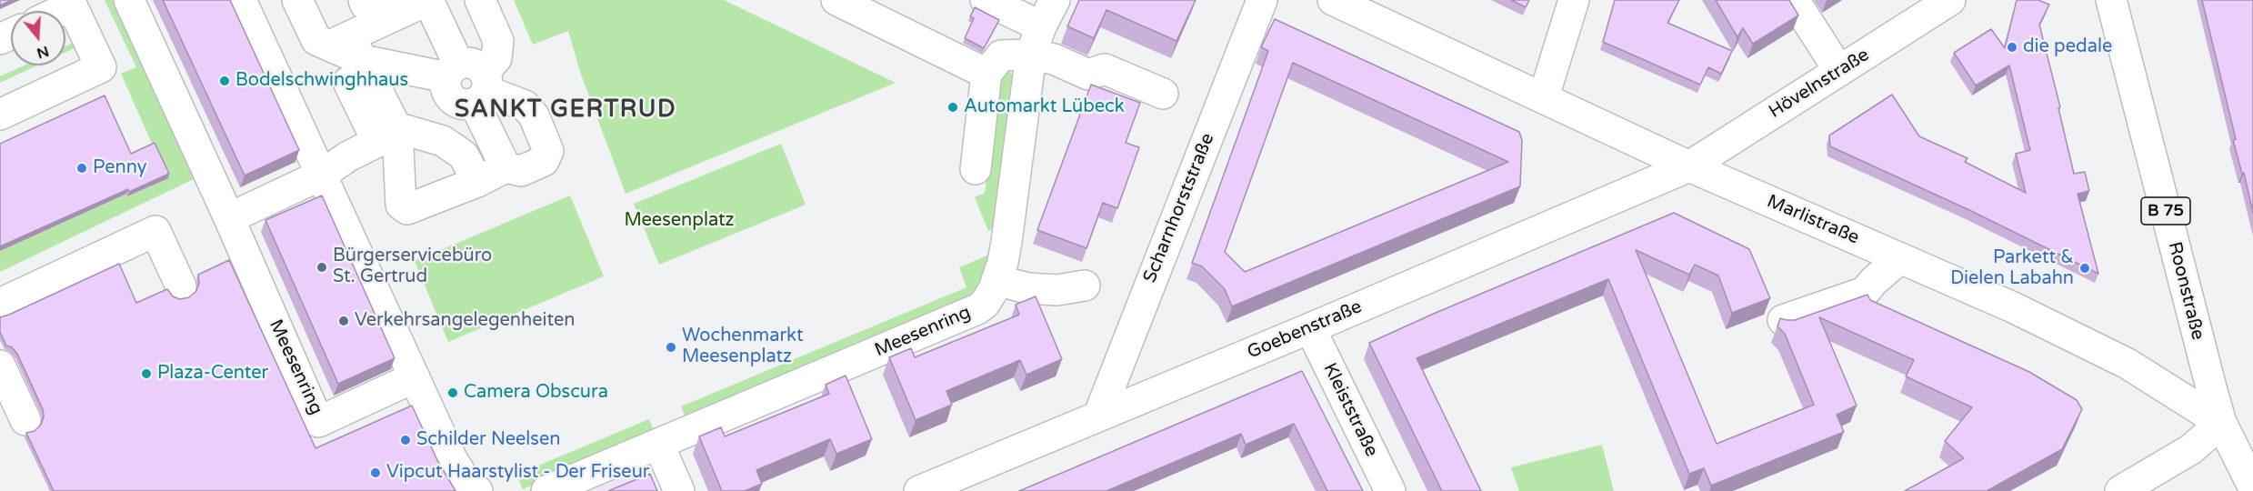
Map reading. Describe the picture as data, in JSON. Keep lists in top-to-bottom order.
{
  "streets": {
    "street": [
      "Hövelnstraße",
      "Scharnhorststraße",
      "B 75",
      "Marlistraße",
      "Roonstraße",
      "Goebenstraße",
      "Meesenring",
      "Kleiststraße"
    ]
  },
  "crossings": [
    ["Hövelnstraße", "Marlistraße"],
    ["Hövelnstraße", "Goebenstraße"],
    ["Scharnhorststraße", "Goebenstraße"],
    ["B 75", "Marlistraße"],
    ["B 75", "Roonstraße"],
    ["Marlistraße", "Roonstraße"],
    ["Marlistraße", "Goebenstraße"],
    ["Goebenstraße", "Kleiststraße"]
  ],
  "districts": ["SANKT GERTRUD"],
  "parks": ["Meesenplatz"],
  "places": [
    "die pedale",
    "Bodelschwinghhaus",
    "Automarkt Lübeck",
    "Penny",
    "Bürgerservicebüro St. Gertrud",
    "Parkett & Dielen Labahn",
    "Verkehrsangelegenheiten",
    "Wochenmarkt Meesenplatz",
    "Plaza-Center",
    "Camera Obscura",
    "Schilder Neelsen",
    "Vipcut Haarstylist - Der Friseur"
  ],
  "north": "bottom"
}
